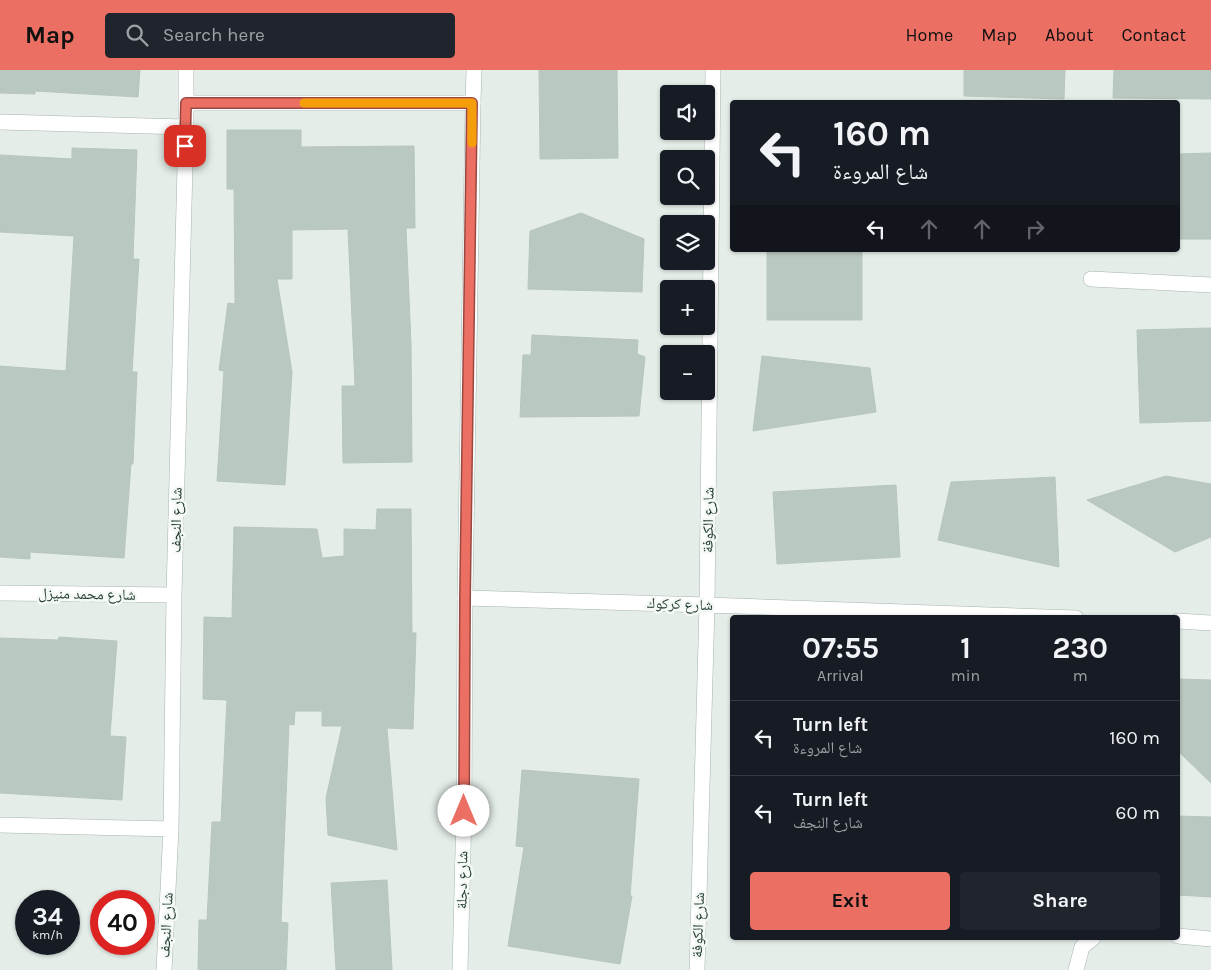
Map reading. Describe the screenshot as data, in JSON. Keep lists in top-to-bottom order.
{
  "streets": {
    "street": [
      "شارع النجف",
      "شارع الكوفة",
      "شارع محمد منيزل",
      "شارع كركوك",
      "شارع دجلة"
    ]
  },
  "crossings": [
    ["شارع النجف", "شارع محمد منيزل"],
    ["شارع الكوفة", "شارع كركوك"],
    ["شارع كركوك", "شارع دجلة"]
  ],
  "page": {
    "header": "Map",
    "search": "Search here",
    "nav": [
      "Home",
      "Map",
      "About",
      "Contact"
    ],
    "map_buttons": ["+", "−"],
    "turn": ["160 m", "شاع المروءة"],
    "eta": [
      "07:55",
      "Arrival",
      "1",
      "min",
      "230",
      "m"
    ],
    "list": [
      {
        "name": "Turn left",
        "note": "شاع المروءة",
        "value": "160 m"
      },
      {
        "name": "Turn left",
        "note": "شارع النجف",
        "value": "60 m"
      }
    ],
    "buttons": ["Exit", "Share"],
    "speed": "34 km/h",
    "limit": "40"
  }
}
